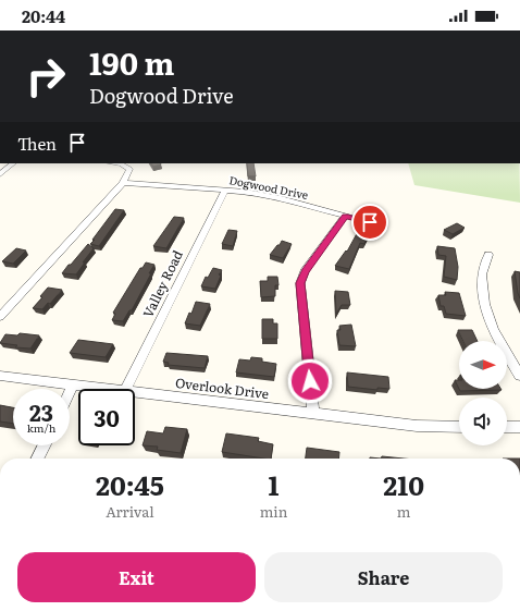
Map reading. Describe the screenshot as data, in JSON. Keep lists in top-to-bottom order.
{
  "streets": {
    "street": ["Dogwood Drive", "Valley Road", "Overlook Drive"]
  },
  "crossings": [
    ["Dogwood Drive", "Valley Road"]
  ],
  "north": "right",
  "page": {
    "status": "20:44",
    "turn": ["190 m", "Dogwood Drive"],
    "then": "Then",
    "speed": "23 km/h",
    "limit": "30",
    "eta": [
      "20:45",
      "Arrival",
      "1",
      "min",
      "210",
      "m"
    ],
    "buttons": ["Exit", "Share"]
  }
}
